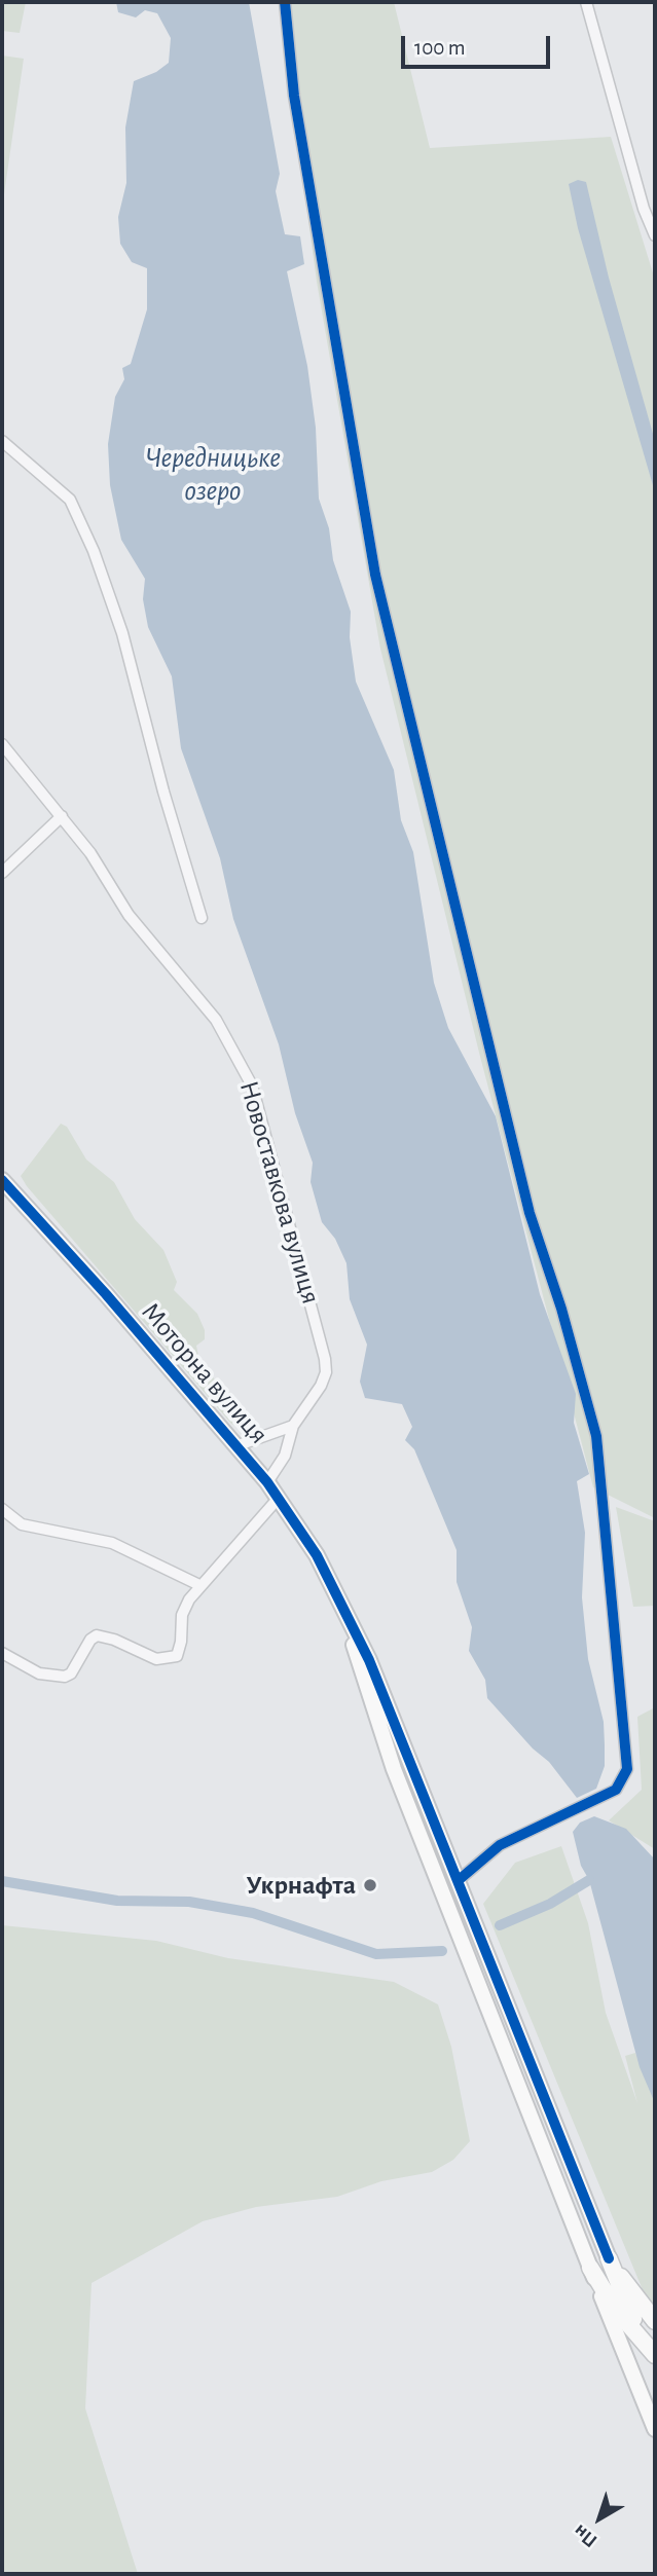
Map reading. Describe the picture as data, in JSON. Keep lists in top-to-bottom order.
{
  "streets": {
    "street": ["Новоставкова вулиця", "Моторна вулиця"]
  },
  "crossings": [
    ["Новоставкова вулиця", "Моторна вулиця"]
  ],
  "water": ["Чередницьке озеро"],
  "places": ["Укрнафта"],
  "scale_bar": "100 m",
  "north": "bottom left"
}
